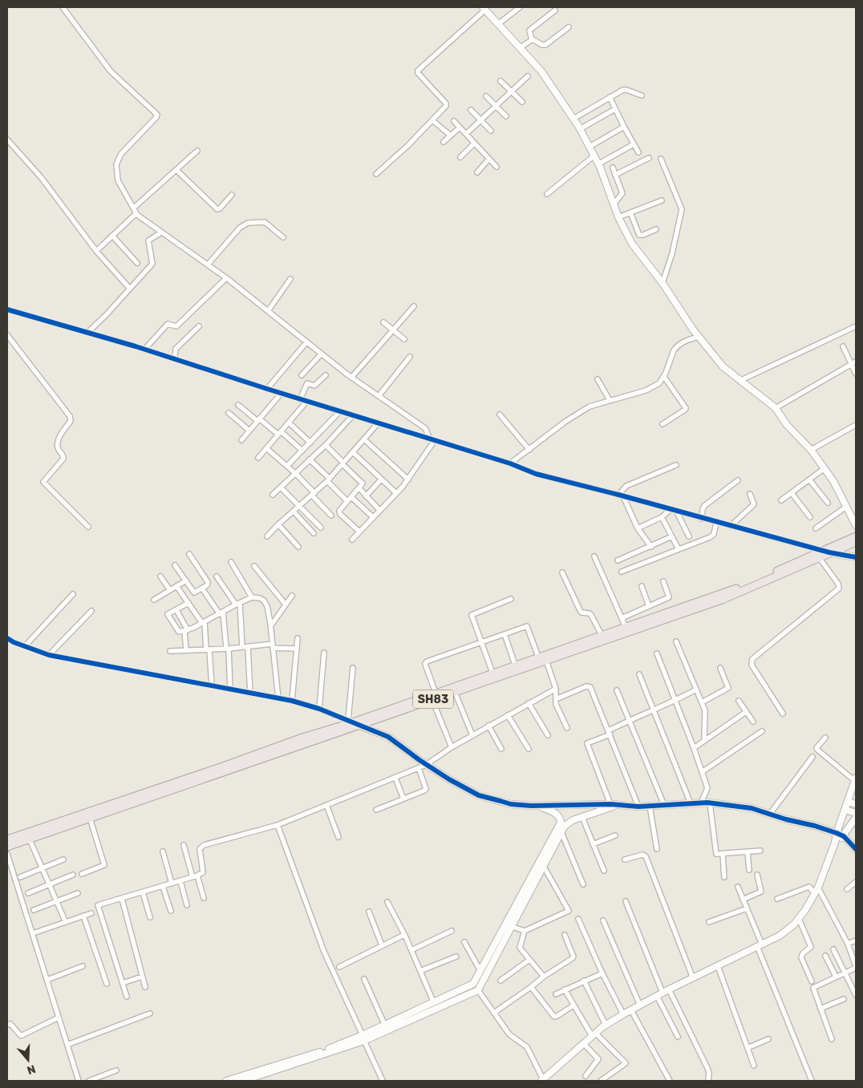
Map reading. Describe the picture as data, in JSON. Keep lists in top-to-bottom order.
{
  "streets": {
    "main road": ["SH83"]
  },
  "north": "bottom"
}
